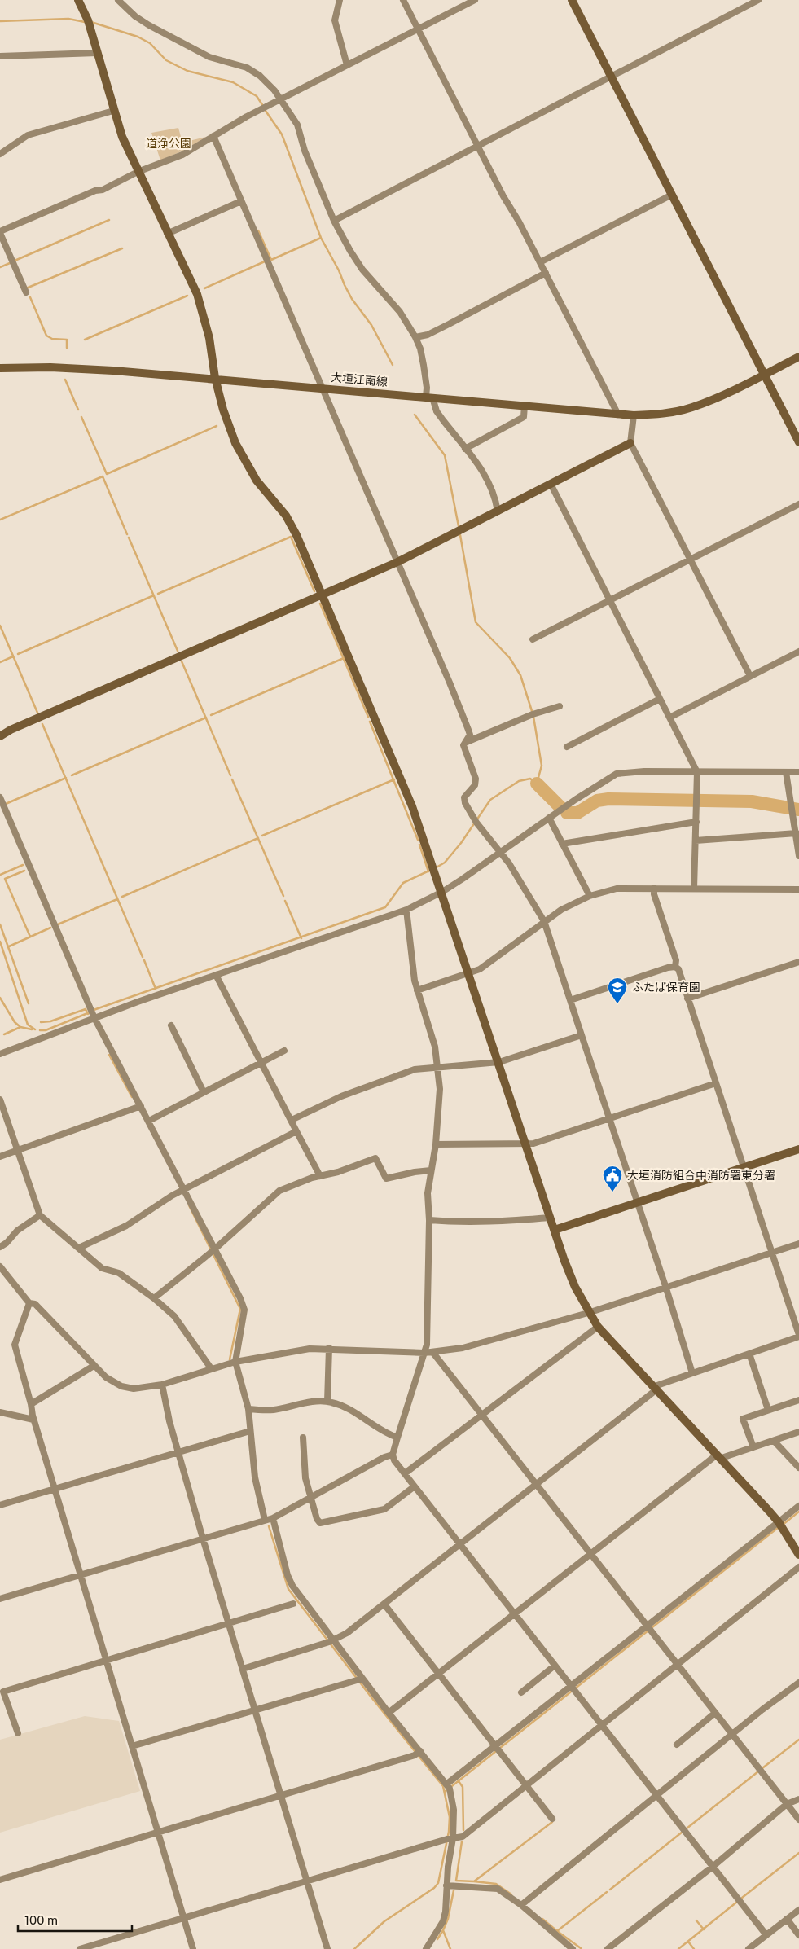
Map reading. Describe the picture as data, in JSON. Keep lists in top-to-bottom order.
{
  "streets": {
    "street": ["大垣江南線"]
  },
  "parks": ["道浄公園"],
  "places": {
    "school or university": ["ふたば保育園"],
    "public building": ["大垣消防組合中消防署東分署"]
  },
  "scale_bar": "100 m"
}
